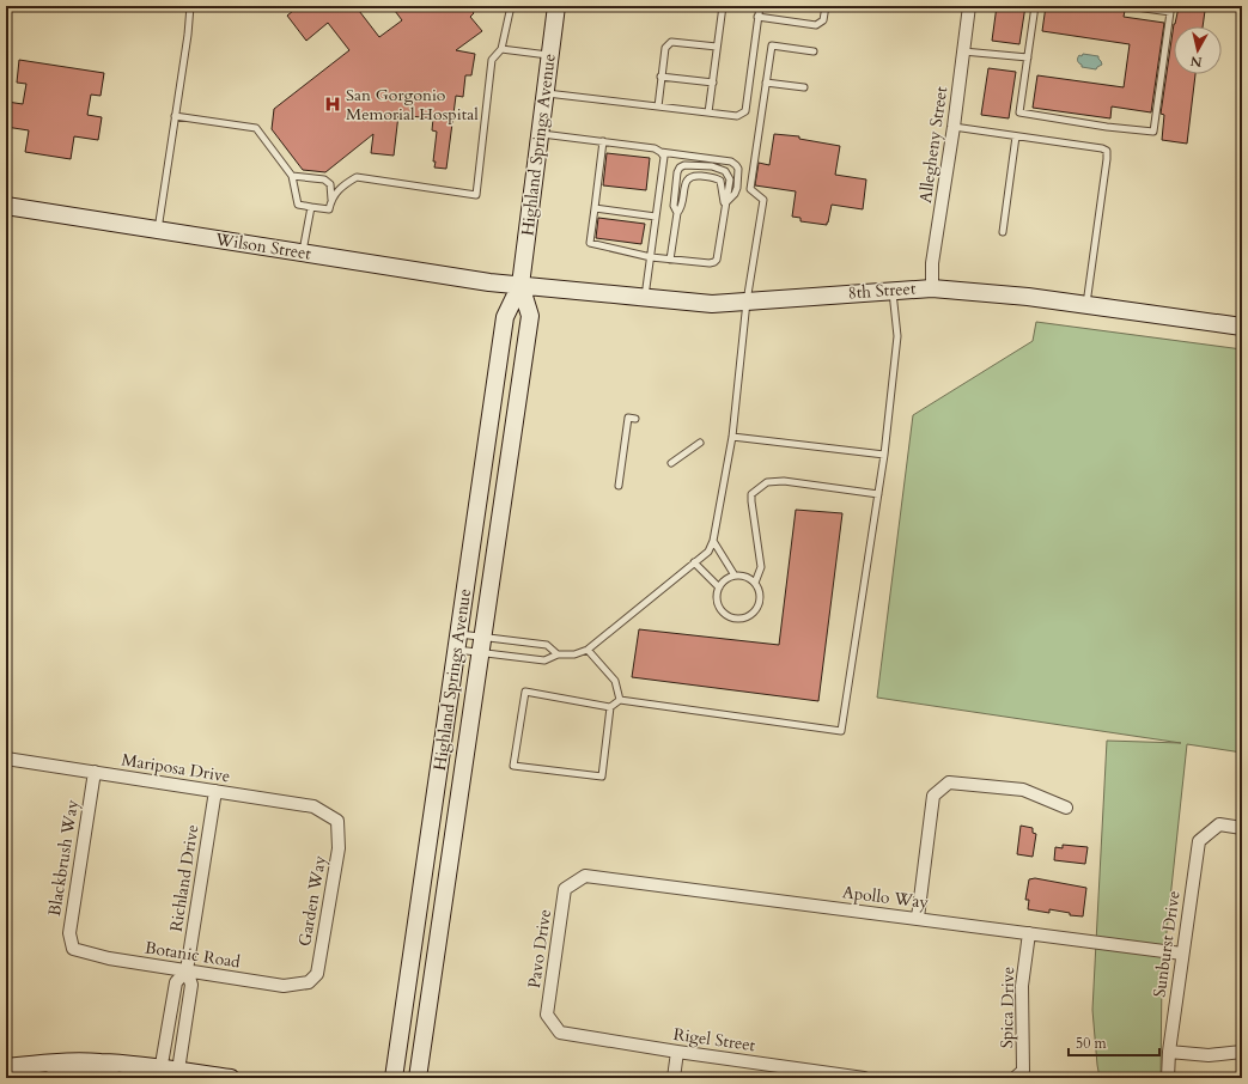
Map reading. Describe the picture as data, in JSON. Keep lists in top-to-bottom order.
{
  "streets": {
    "main road": ["Highland Springs Avenue", "Wilson Street", "8th Street"],
    "street": [
      "Allegheny Street",
      "Mariposa Drive",
      "Blackbrush Way",
      "Richland Drive",
      "Apollo Way",
      "Garden Way",
      "Sunburst Drive",
      "Pavo Drive",
      "Botanic Road",
      "Spica Drive",
      "Rigel Street"
    ]
  },
  "crossings": [
    ["Highland Springs Avenue", "Wilson Street"],
    ["Highland Springs Avenue", "8th Street"],
    ["Allegheny Street", "8th Street"],
    ["Wilson Street", "8th Street"],
    ["Mariposa Drive", "Blackbrush Way"],
    ["Mariposa Drive", "Richland Drive"],
    ["Mariposa Drive", "Garden Way"],
    ["Blackbrush Way", "Botanic Road"],
    ["Richland Drive", "Botanic Road"],
    ["Apollo Way", "Sunburst Drive"],
    ["Apollo Way", "Pavo Drive"],
    ["Apollo Way", "Spica Drive"],
    ["Garden Way", "Botanic Road"],
    ["Pavo Drive", "Rigel Street"]
  ],
  "places": {
    "hospital": ["San Gorgonio Memorial Hospital"]
  },
  "scale_bar": "50 m",
  "north": "bottom"
}
